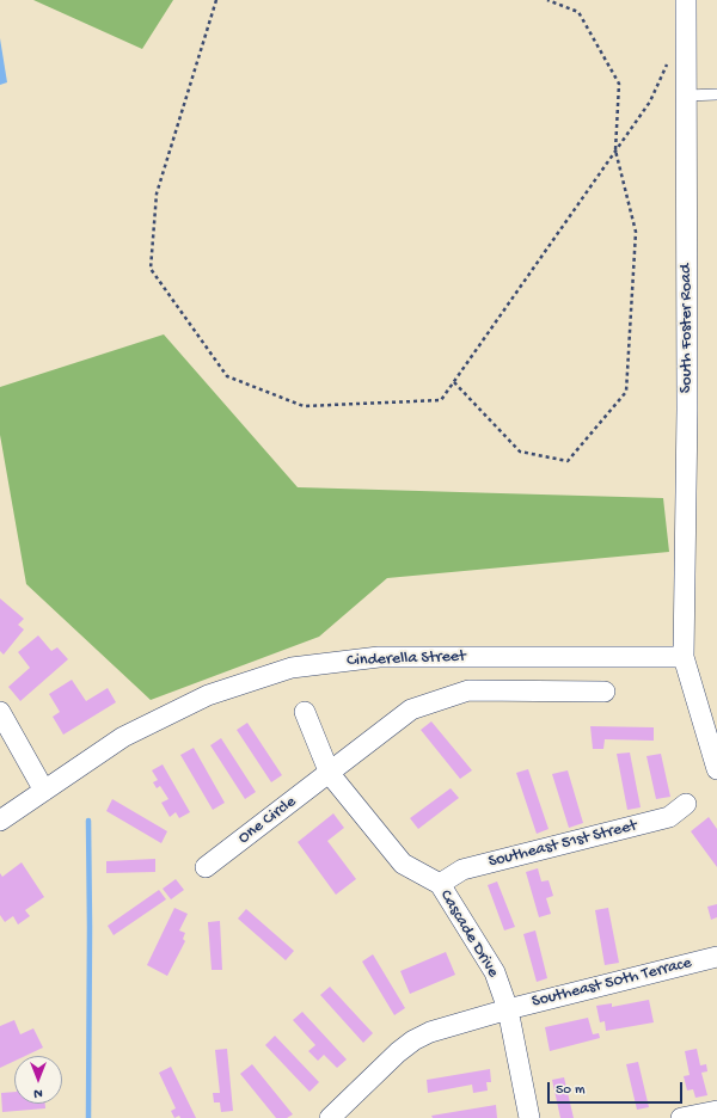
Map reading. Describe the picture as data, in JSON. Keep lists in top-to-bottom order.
{
  "streets": {
    "street": [
      "South Foster Road",
      "Cinderella Street",
      "One Circle",
      "Southeast 51st Street",
      "Cascade Drive",
      "Southeast 50th Terrace"
    ]
  },
  "crossings": [
    ["South Foster Road", "Cinderella Street"],
    ["One Circle", "Cascade Drive"],
    ["Southeast 51st Street", "Cascade Drive"],
    ["Cascade Drive", "Southeast 50th Terrace"]
  ],
  "scale_bar": "50 m",
  "north": "bottom"
}
